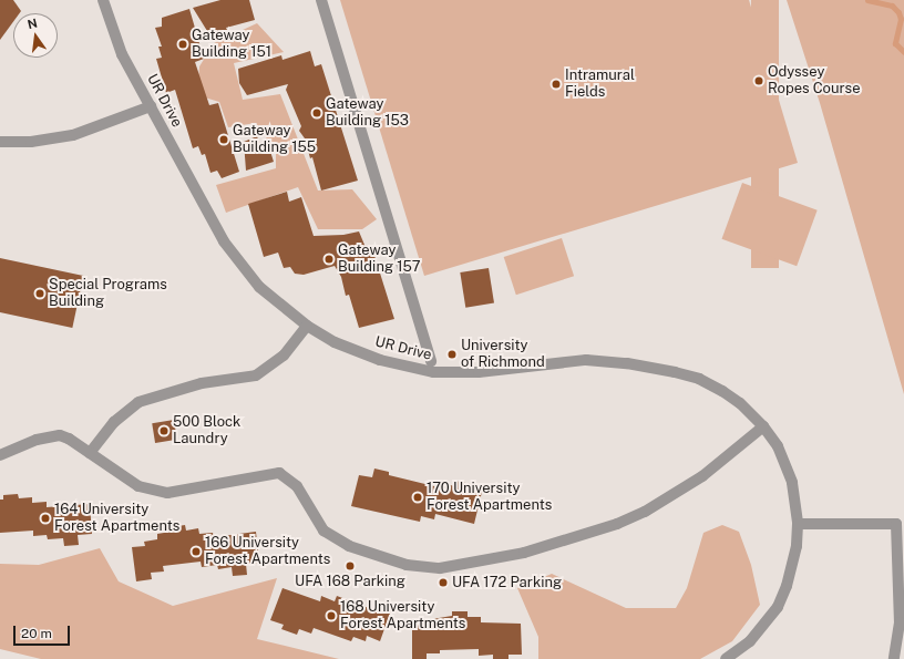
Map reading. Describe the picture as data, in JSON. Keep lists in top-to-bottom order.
{
  "streets": {
    "street": ["UR Drive"]
  },
  "places": [
    "Gateway Building 151",
    "Odyssey Ropes Course",
    "Intramural Fields",
    "Gateway Building 153",
    "Gateway Building 155",
    "Gateway Building 157",
    "Special Programs Building",
    "University of Richmond",
    "500 Block Laundry",
    "170 University Forest Apartments",
    "164 University Forest Apartments",
    "166 University Forest Apartments",
    "UFA 168 Parking",
    "UFA 172 Parking",
    "168 University Forest Apartments"
  ],
  "scale_bar": "20 m",
  "north": "top"
}
